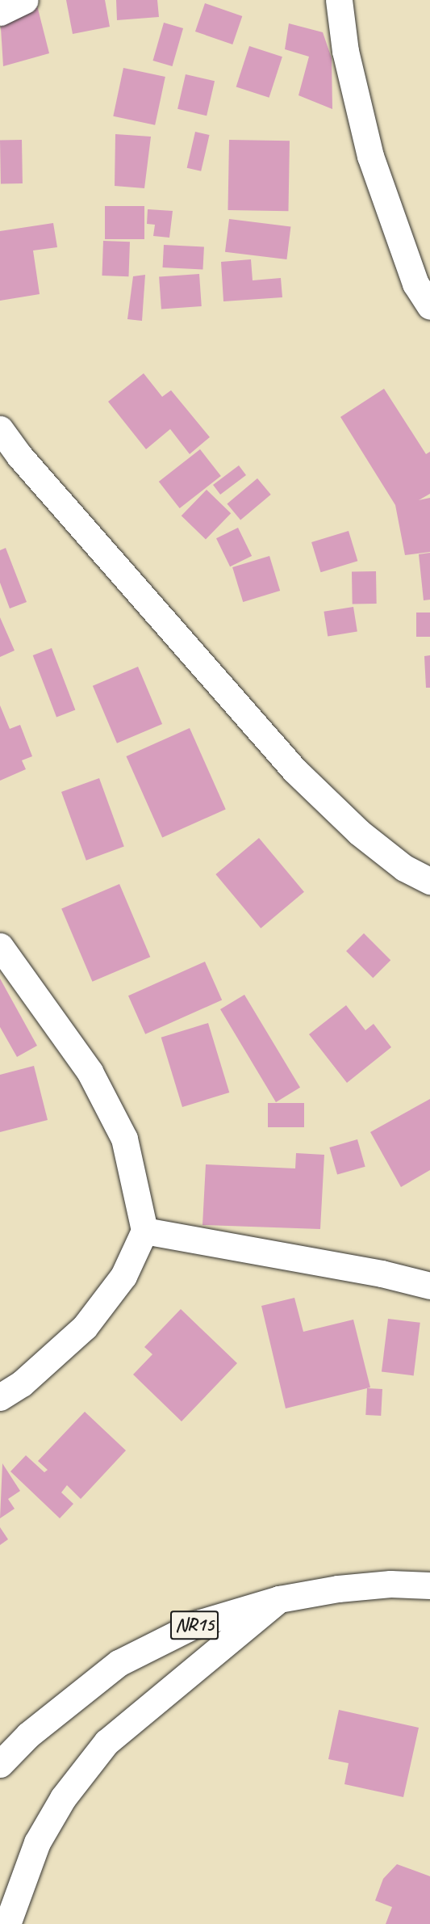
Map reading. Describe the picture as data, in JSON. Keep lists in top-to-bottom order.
{
  "streets": {
    "main road": ["NR15"]
  }
}
